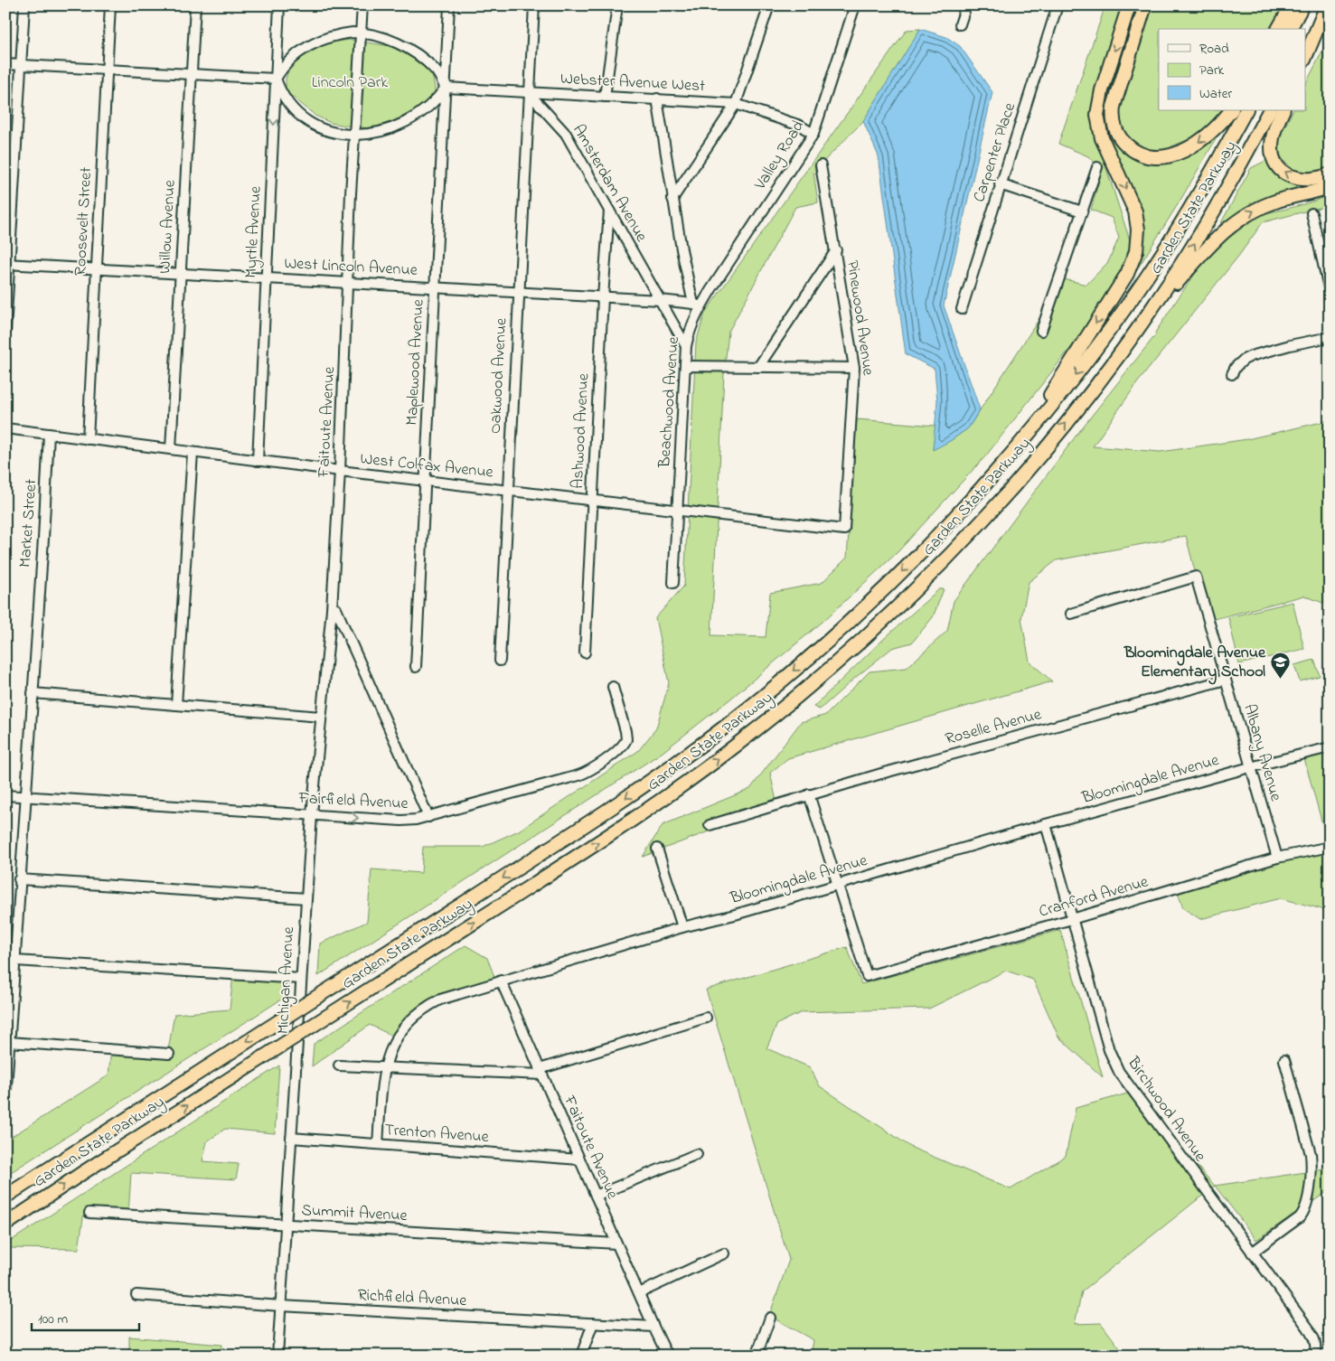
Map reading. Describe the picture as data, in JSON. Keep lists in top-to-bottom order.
{
  "streets": {
    "highway": ["Garden State Parkway"],
    "street": [
      "Webster Avenue West",
      "Carpenter Place",
      "Valley Road",
      "Amsterdam Avenue",
      "Roosevelt Street",
      "Willow Avenue",
      "Myrtle Avenue",
      "West Lincoln Avenue",
      "Pinewood Avenue",
      "Maplewood Avenue",
      "Oakwood Avenue",
      "Beachwood Avenue",
      "Faitoute Avenue",
      "Ashwood Avenue",
      "West Colfax Avenue",
      "Market Street",
      "Roselle Avenue",
      "Albany Avenue",
      "Bloomingdale Avenue",
      "Fairfield Avenue",
      "Cranford Avenue",
      "Michigan Avenue",
      "Birchwood Avenue",
      "Trenton Avenue",
      "Summit Avenue",
      "Richfield Avenue"
    ]
  },
  "crossings": [
    ["Webster Avenue West", "Valley Road"],
    ["Webster Avenue West", "Amsterdam Avenue"],
    ["Webster Avenue West", "Maplewood Avenue"],
    ["Webster Avenue West", "Oakwood Avenue"],
    ["Valley Road", "West Lincoln Avenue"],
    ["Valley Road", "Beachwood Avenue"],
    ["Amsterdam Avenue", "West Lincoln Avenue"],
    ["Amsterdam Avenue", "Oakwood Avenue"],
    ["Amsterdam Avenue", "Beachwood Avenue"],
    ["Amsterdam Avenue", "Ashwood Avenue"],
    ["Roosevelt Street", "West Lincoln Avenue"],
    ["Roosevelt Street", "West Colfax Avenue"],
    ["Willow Avenue", "West Lincoln Avenue"],
    ["Willow Avenue", "West Colfax Avenue"],
    ["Myrtle Avenue", "West Lincoln Avenue"],
    ["Myrtle Avenue", "West Colfax Avenue"],
    ["West Lincoln Avenue", "Maplewood Avenue"],
    ["West Lincoln Avenue", "Oakwood Avenue"],
    ["West Lincoln Avenue", "Beachwood Avenue"],
    ["West Lincoln Avenue", "Faitoute Avenue"],
    ["West Lincoln Avenue", "Ashwood Avenue"],
    ["Pinewood Avenue", "West Colfax Avenue"],
    ["Maplewood Avenue", "West Colfax Avenue"],
    ["Oakwood Avenue", "West Colfax Avenue"],
    ["Beachwood Avenue", "West Colfax Avenue"],
    ["Faitoute Avenue", "West Colfax Avenue"],
    ["Faitoute Avenue", "Bloomingdale Avenue"],
    ["Faitoute Avenue", "Michigan Avenue"],
    ["Faitoute Avenue", "Trenton Avenue"],
    ["Faitoute Avenue", "Summit Avenue"],
    ["Faitoute Avenue", "Richfield Avenue"],
    ["Ashwood Avenue", "West Colfax Avenue"],
    ["West Colfax Avenue", "Market Street"],
    ["Market Street", "Fairfield Avenue"],
    ["Roselle Avenue", "Albany Avenue"],
    ["Albany Avenue", "Bloomingdale Avenue"],
    ["Albany Avenue", "Cranford Avenue"],
    ["Bloomingdale Avenue", "Cranford Avenue"],
    ["Bloomingdale Avenue", "Birchwood Avenue"],
    ["Bloomingdale Avenue", "Trenton Avenue"],
    ["Fairfield Avenue", "Michigan Avenue"],
    ["Cranford Avenue", "Birchwood Avenue"],
    ["Michigan Avenue", "Trenton Avenue"],
    ["Michigan Avenue", "Summit Avenue"],
    ["Michigan Avenue", "Richfield Avenue"]
  ],
  "one_way": ["Myrtle Avenue"],
  "parks": ["Lincoln Park"],
  "places": {
    "school or university": ["Bloomingdale Avenue Elementary School"]
  },
  "legend": ["Road", "Park", "Water"],
  "scale_bar": "100 m"
}
